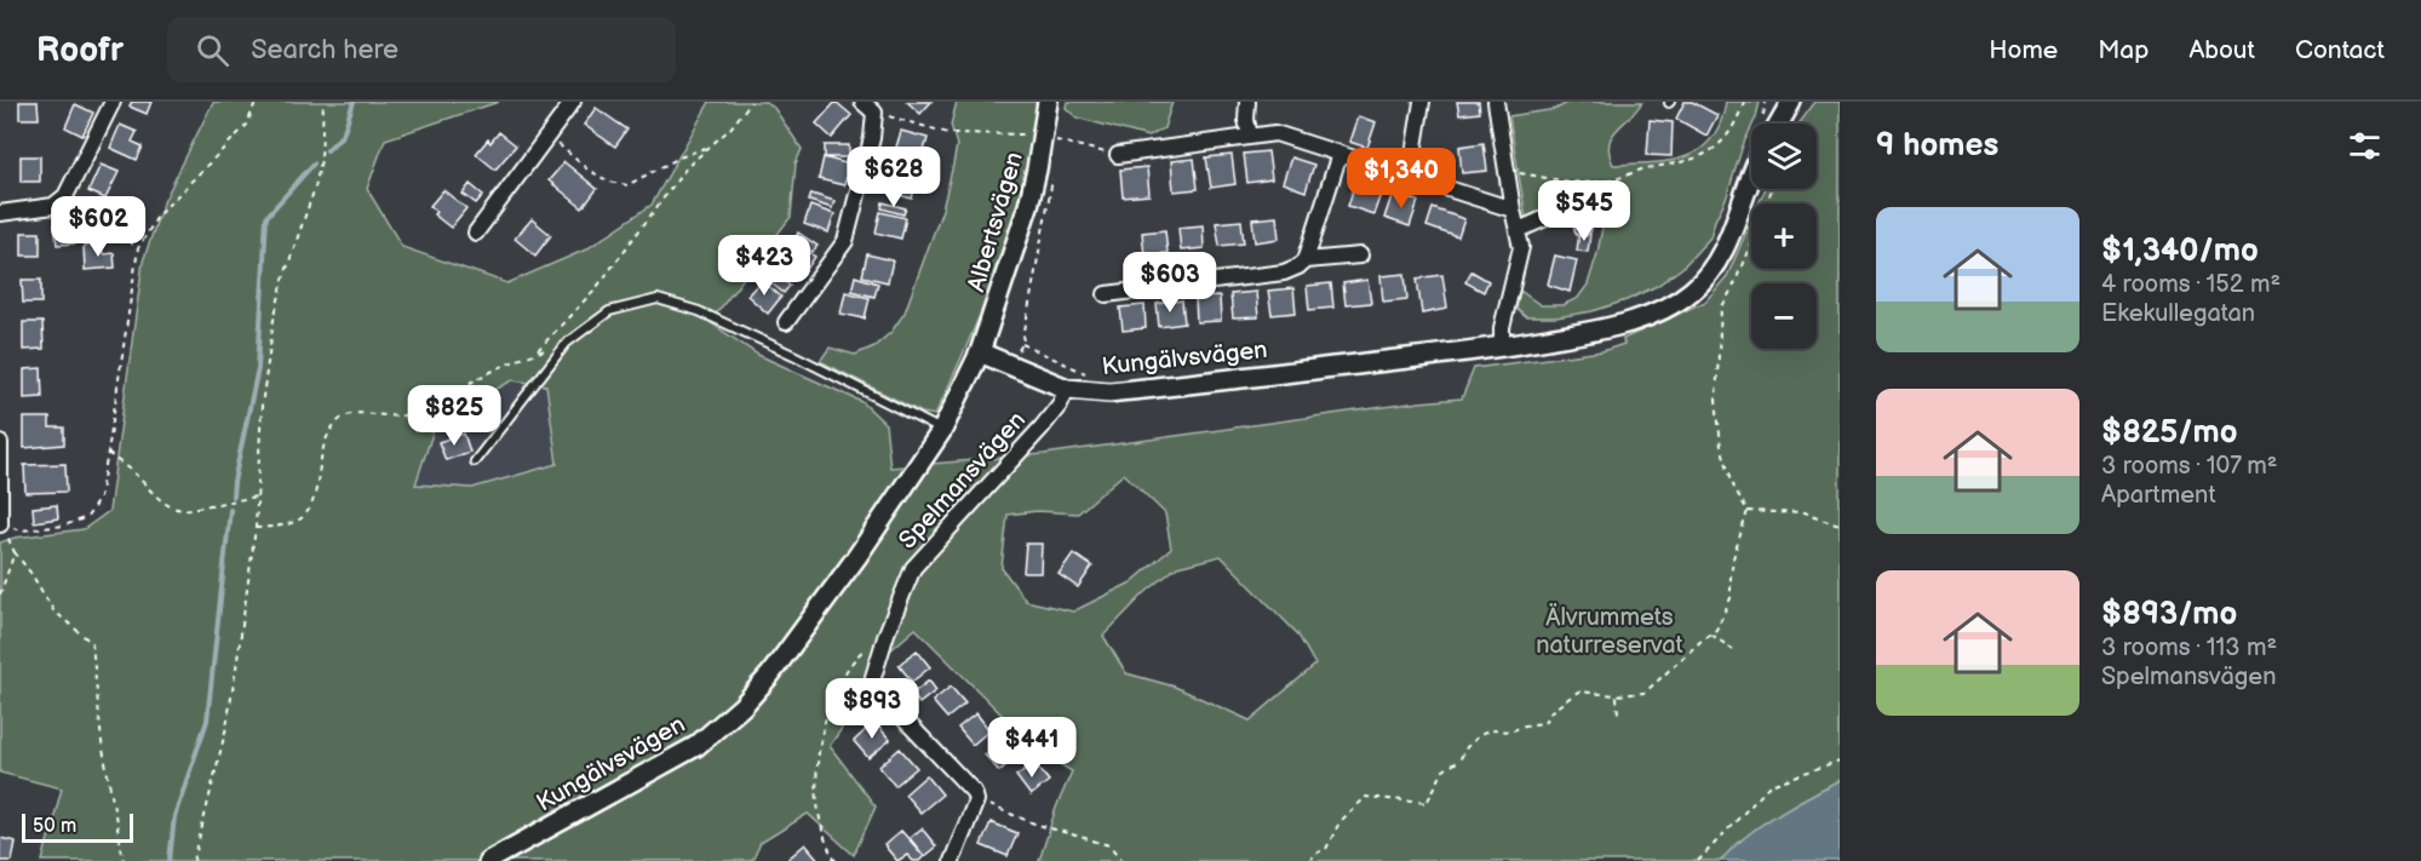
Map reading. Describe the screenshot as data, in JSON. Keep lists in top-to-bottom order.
{
  "streets": {
    "street": ["Albertsvägen", "Kungälvsvägen", "Spelmansvägen"]
  },
  "crossings": [
    ["Albertsvägen", "Kungälvsvägen"],
    ["Kungälvsvägen", "Spelmansvägen"]
  ],
  "parks": ["Älvrummets naturreservat"],
  "scale_bar": "50 m",
  "page": {
    "header": "Roofr",
    "search": "Search here",
    "nav": [
      "Home",
      "Map",
      "About",
      "Contact"
    ],
    "heading": "9 homes",
    "map_buttons": ["+", "−"],
    "price": [
      "$628",
      "$1,340",
      "$545",
      "$602",
      "$423",
      "$603",
      "$825",
      "$893",
      "$441"
    ],
    "list": [
      {
        "name": "$1,340/mo",
        "note": "4 rooms · 152 m² · Ekekullegatan"
      },
      {
        "name": "$825/mo",
        "note": "3 rooms · 107 m² · Apartment"
      },
      {
        "name": "$893/mo",
        "note": "3 rooms · 113 m² · Spelmansvägen"
      }
    ],
    "scale": "50 m"
  }
}
